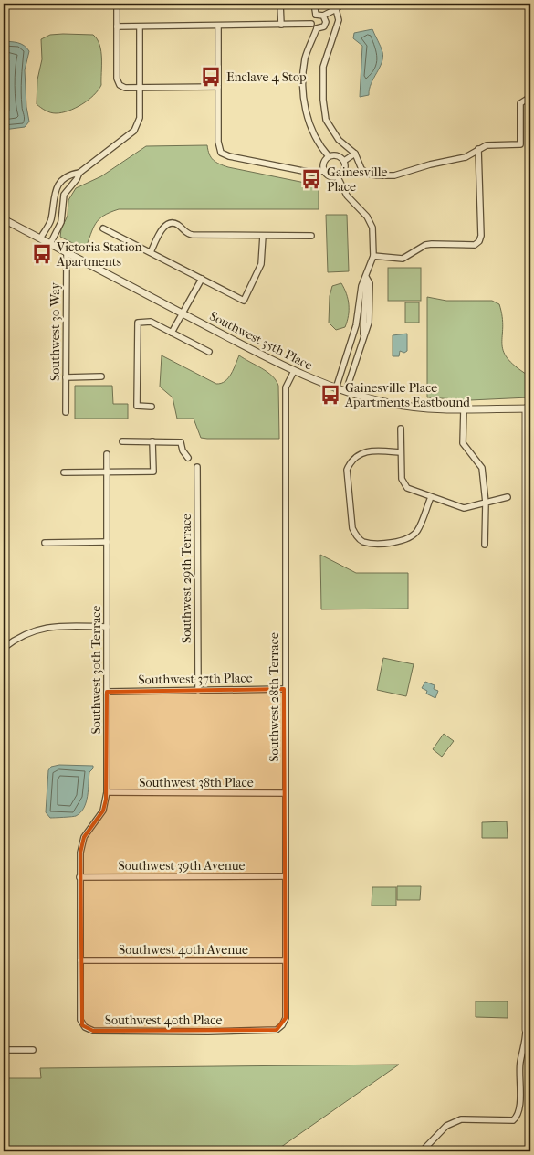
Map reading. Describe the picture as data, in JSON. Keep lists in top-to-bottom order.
{
  "streets": {
    "street": [
      "Southwest 30 Way",
      "Southwest 35th Place",
      "Southwest 29th Terrace",
      "Southwest 30th Terrace",
      "Southwest 37th Place",
      "Southwest 28th Terrace",
      "Southwest 38th Place",
      "Southwest 39th Avenue",
      "Southwest 40th Avenue",
      "Southwest 40th Place"
    ]
  },
  "crossings": [
    ["Southwest 30 Way", "Southwest 35th Place"],
    ["Southwest 35th Place", "Southwest 28th Terrace"],
    ["Southwest 29th Terrace", "Southwest 37th Place"],
    ["Southwest 30th Terrace", "Southwest 37th Place"],
    ["Southwest 30th Terrace", "Southwest 38th Place"],
    ["Southwest 30th Terrace", "Southwest 39th Avenue"],
    ["Southwest 30th Terrace", "Southwest 40th Place"],
    ["Southwest 37th Place", "Southwest 28th Terrace"],
    ["Southwest 28th Terrace", "Southwest 38th Place"],
    ["Southwest 28th Terrace", "Southwest 39th Avenue"],
    ["Southwest 28th Terrace", "Southwest 40th Avenue"],
    ["Southwest 28th Terrace", "Southwest 40th Place"],
    ["Southwest 39th Avenue", "Southwest 40th Place"],
    ["Southwest 40th Avenue", "Southwest 40th Place"]
  ],
  "places": {
    "bus stop": [
      "Enclave 4 Stop",
      "Gainesville Place",
      "Victoria Station Apartments",
      "Gainesville Place Apartments Eastbound"
    ]
  }
}
